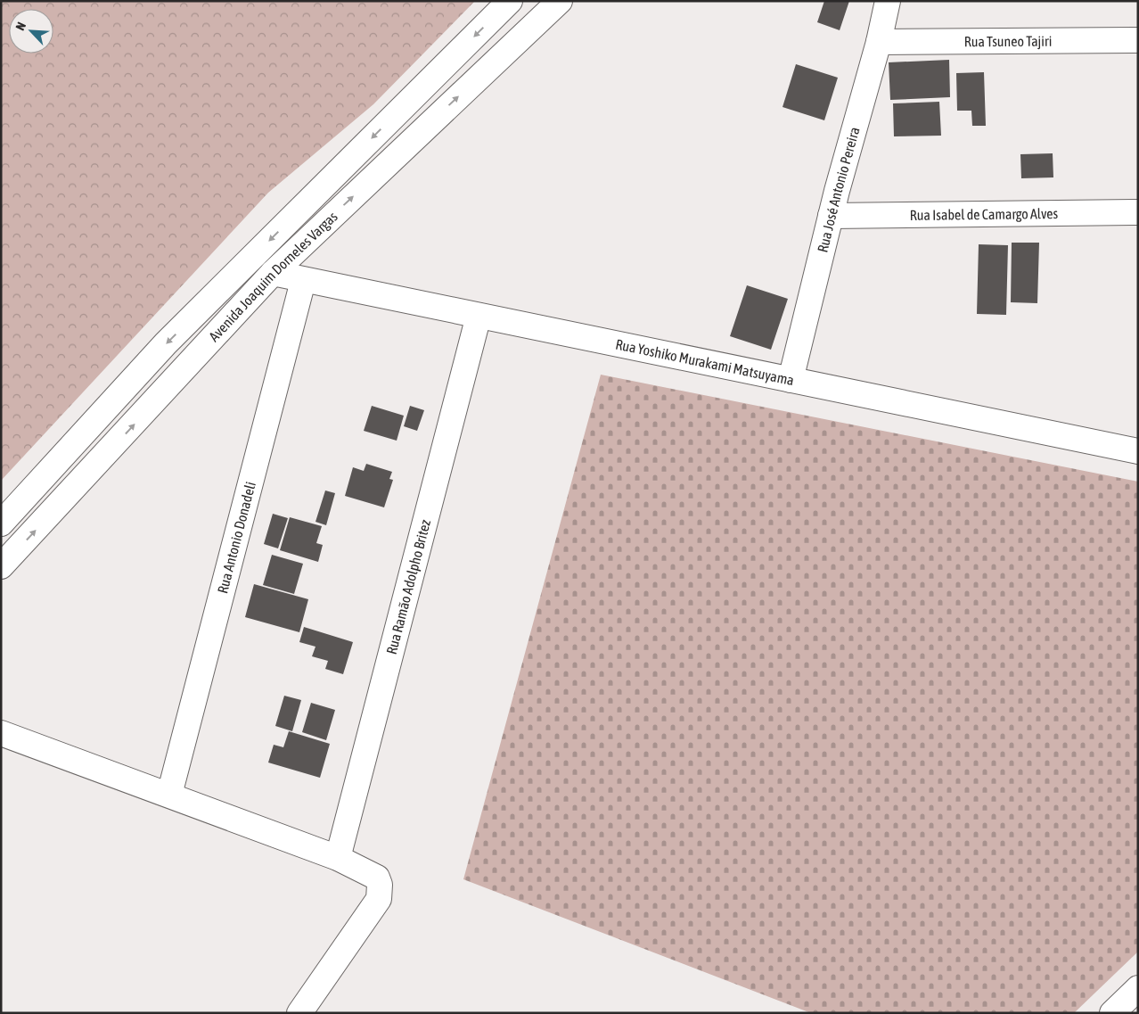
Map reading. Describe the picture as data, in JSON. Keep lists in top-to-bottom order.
{
  "streets": {
    "street": [
      "Rua Tsuneo Tajiri",
      "Rua José Antonio Pereira",
      "Rua Isabel de Camargo Alves",
      "Avenida Joaquim Dorneles Vargas",
      "Rua Yoshiko Murakami Matsuyama",
      "Rua Antonio Donadeli",
      "Rua Ramão Adolpho Britez"
    ]
  },
  "crossings": [
    ["Rua Tsuneo Tajiri", "Rua José Antonio Pereira"],
    ["Rua José Antonio Pereira", "Rua Isabel de Camargo Alves"],
    ["Rua José Antonio Pereira", "Rua Yoshiko Murakami Matsuyama"],
    ["Avenida Joaquim Dorneles Vargas", "Rua Yoshiko Murakami Matsuyama"],
    ["Rua Yoshiko Murakami Matsuyama", "Rua Antonio Donadeli"],
    ["Rua Yoshiko Murakami Matsuyama", "Rua Ramão Adolpho Britez"]
  ],
  "north": "top left"
}
